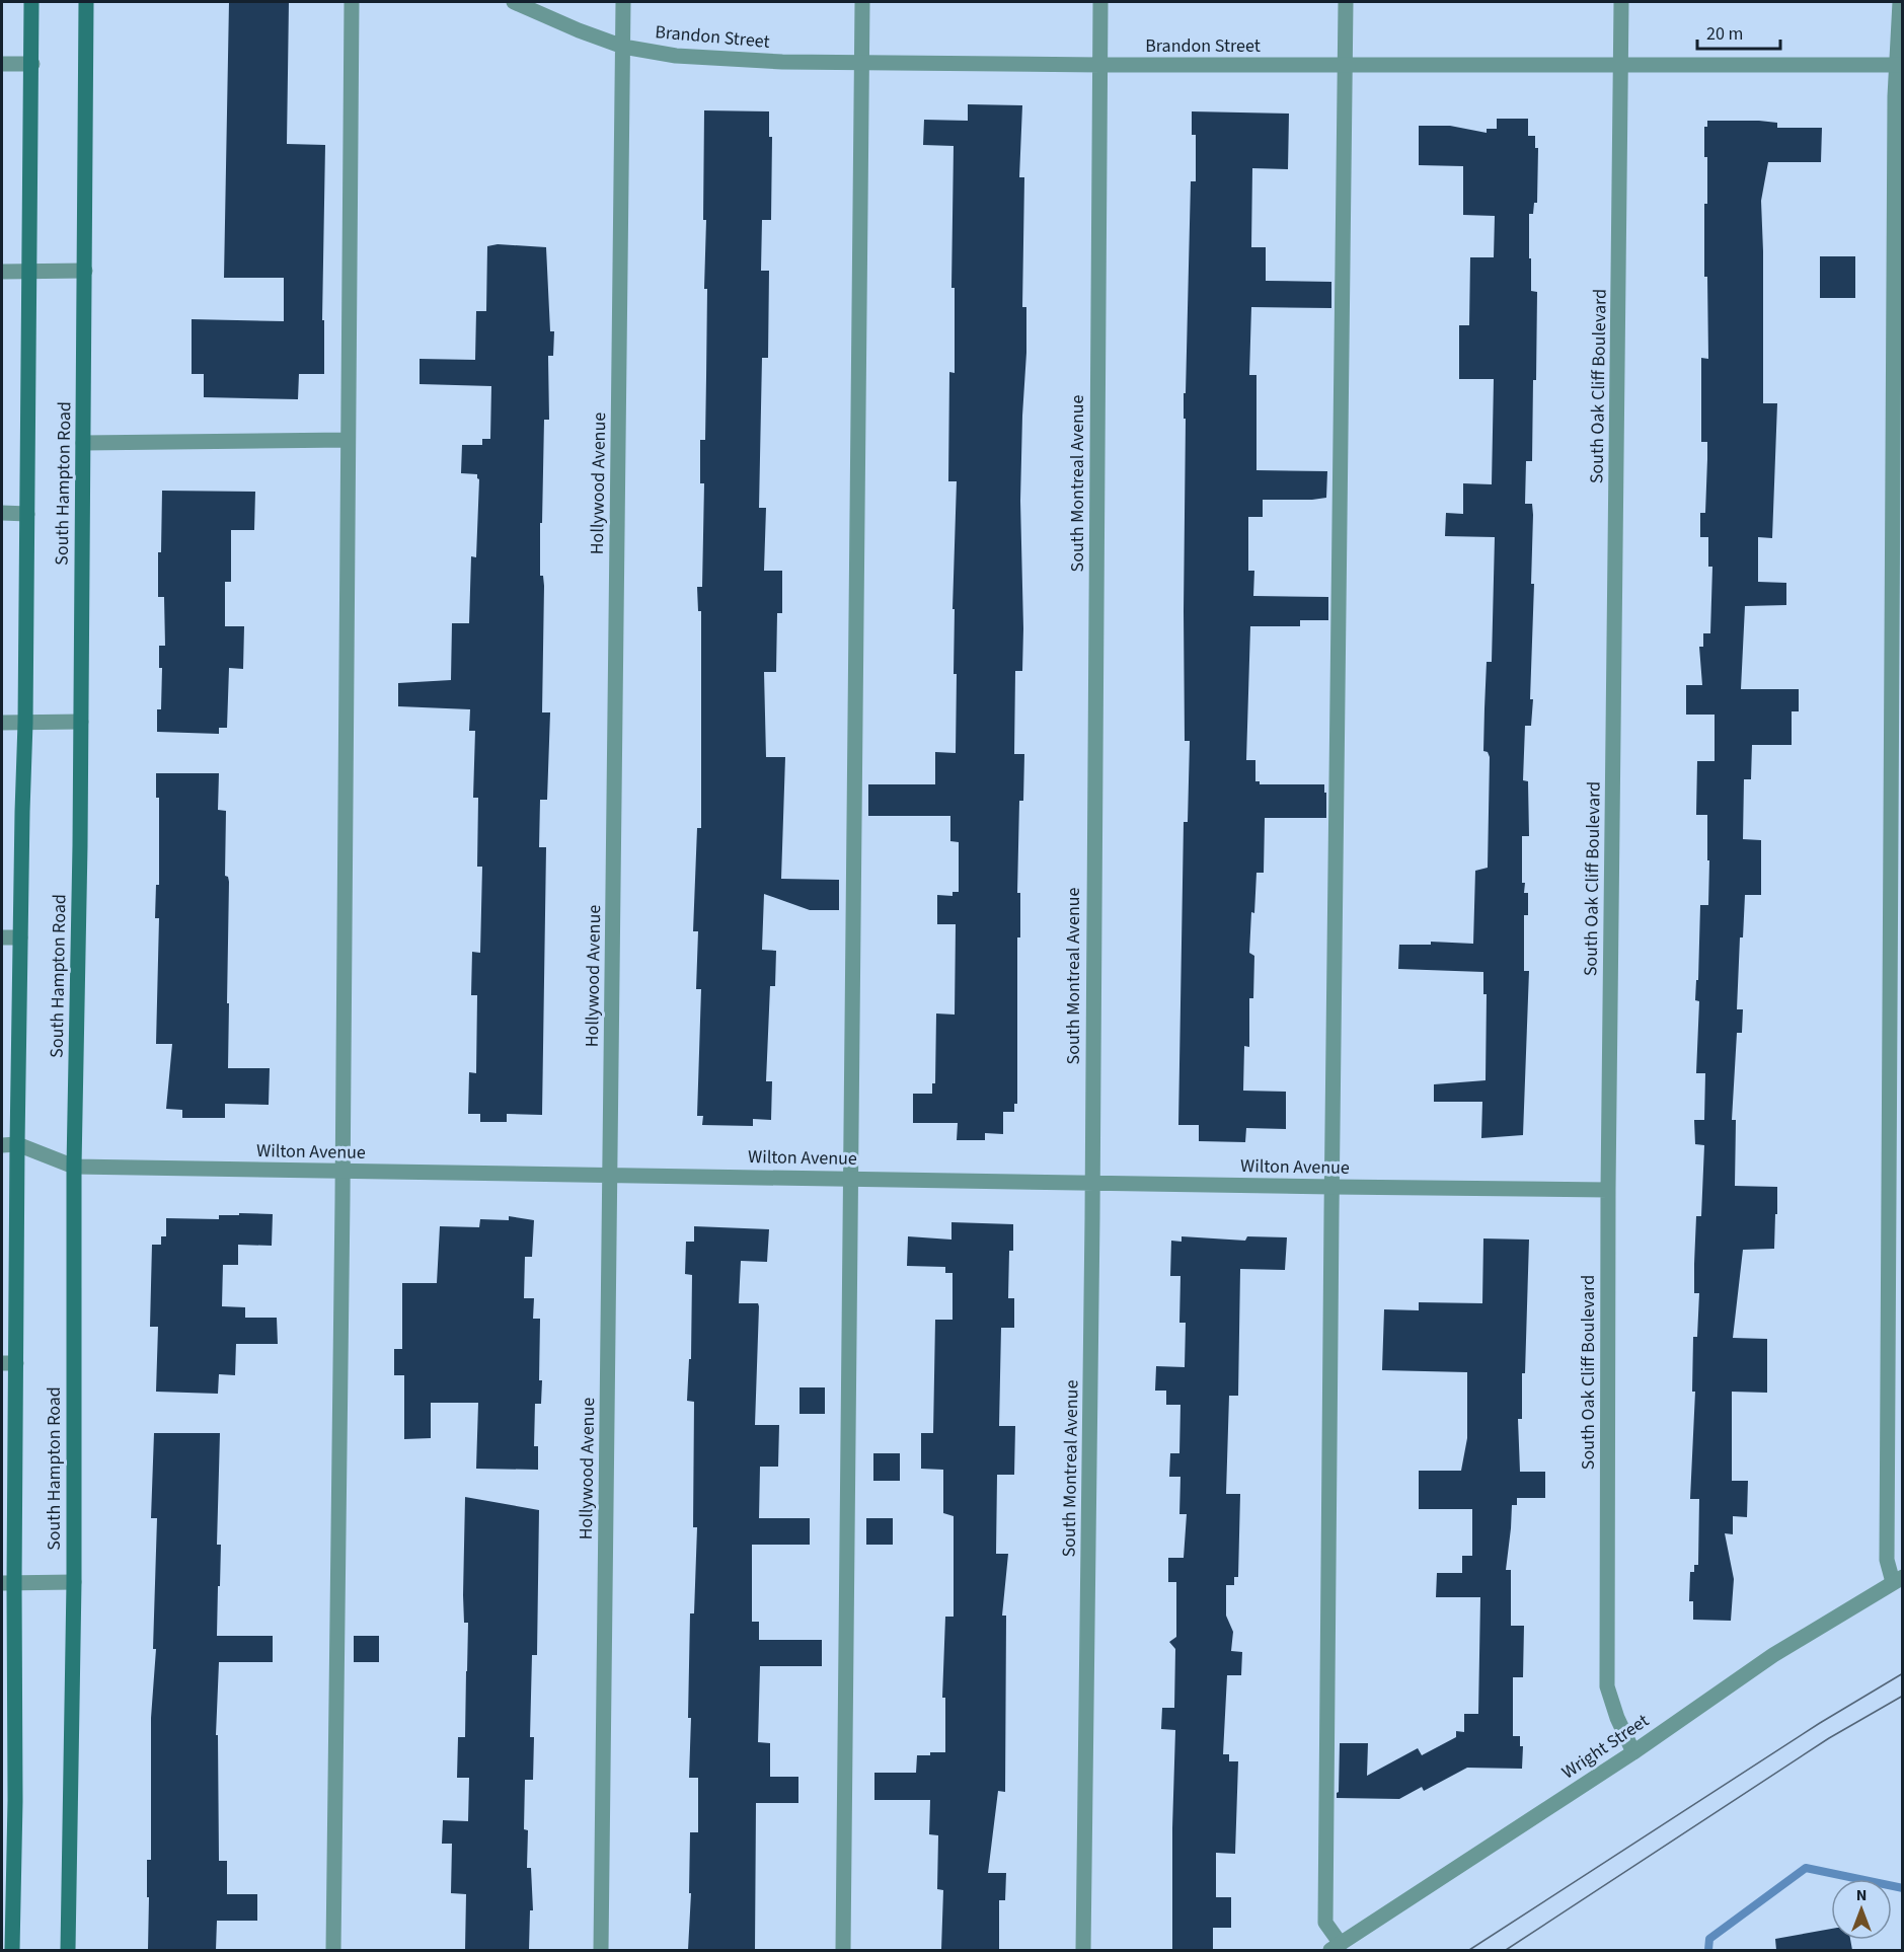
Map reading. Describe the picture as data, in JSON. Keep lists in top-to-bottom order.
{
  "streets": {
    "main road": ["South Hampton Road"],
    "street": [
      "Brandon Street",
      "South Oak Cliff Boulevard",
      "Hollywood Avenue",
      "South Montreal Avenue",
      "Wilton Avenue",
      "Wright Street"
    ]
  },
  "crossings": [
    ["Brandon Street", "South Oak Cliff Boulevard"],
    ["Brandon Street", "Hollywood Avenue"],
    ["Brandon Street", "South Montreal Avenue"],
    ["South Oak Cliff Boulevard", "Wilton Avenue"],
    ["South Oak Cliff Boulevard", "Wright Street"],
    ["South Hampton Road", "Wilton Avenue"],
    ["Hollywood Avenue", "Wilton Avenue"],
    ["South Montreal Avenue", "Wilton Avenue"]
  ],
  "scale_bar": "20 m",
  "north": "top"
}
